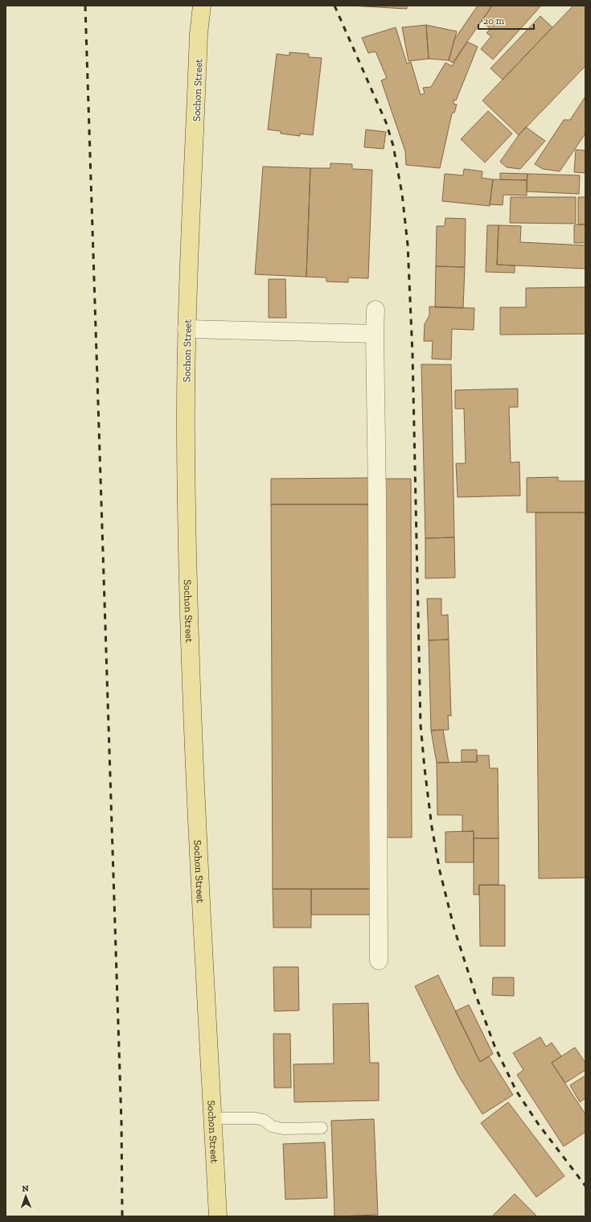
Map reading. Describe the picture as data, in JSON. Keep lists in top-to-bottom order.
{
  "streets": {
    "main road": ["Sochon Street"]
  },
  "scale_bar": "20 m",
  "north": "top"
}
